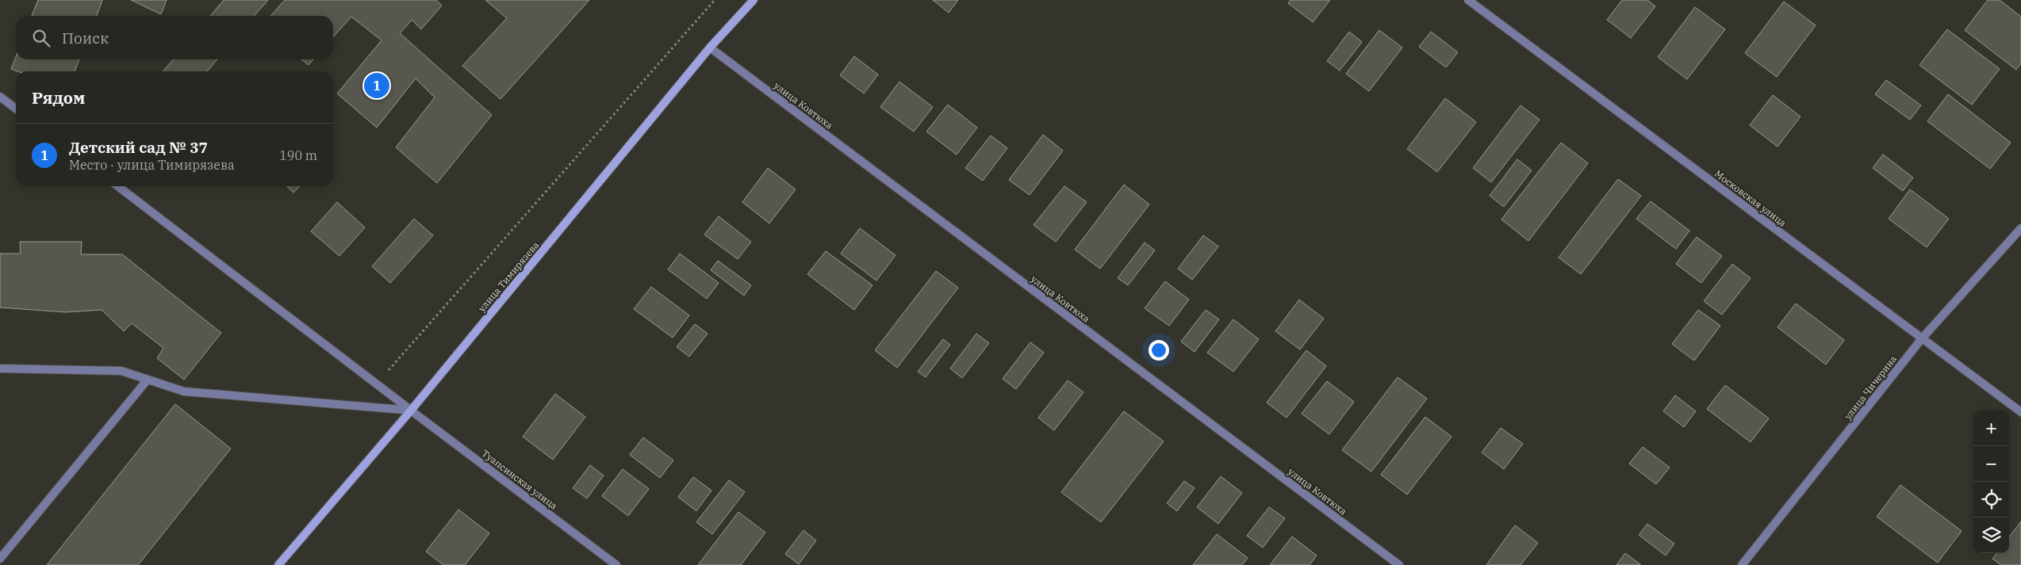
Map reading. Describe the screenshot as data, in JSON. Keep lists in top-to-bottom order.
{
  "streets": {
    "street": [
      "улица Ковтюха",
      "Московская улица",
      "улица Тимирязева",
      "улица Чичерина",
      "Туапсинская улица"
    ]
  },
  "crossings": [
    ["улица Ковтюха", "улица Тимирязева"],
    ["Московская улица", "улица Чичерина"],
    ["улица Тимирязева", "Туапсинская улица"]
  ],
  "page": {
    "search": "Поиск",
    "pins": "1",
    "heading": "Рядом",
    "list": [
      {
        "mark": "1",
        "name": "Детский сад № 37",
        "note": "Место · улица Тимирязева",
        "value": "190 m"
      }
    ],
    "map_buttons": ["+", "−"]
  }
}
